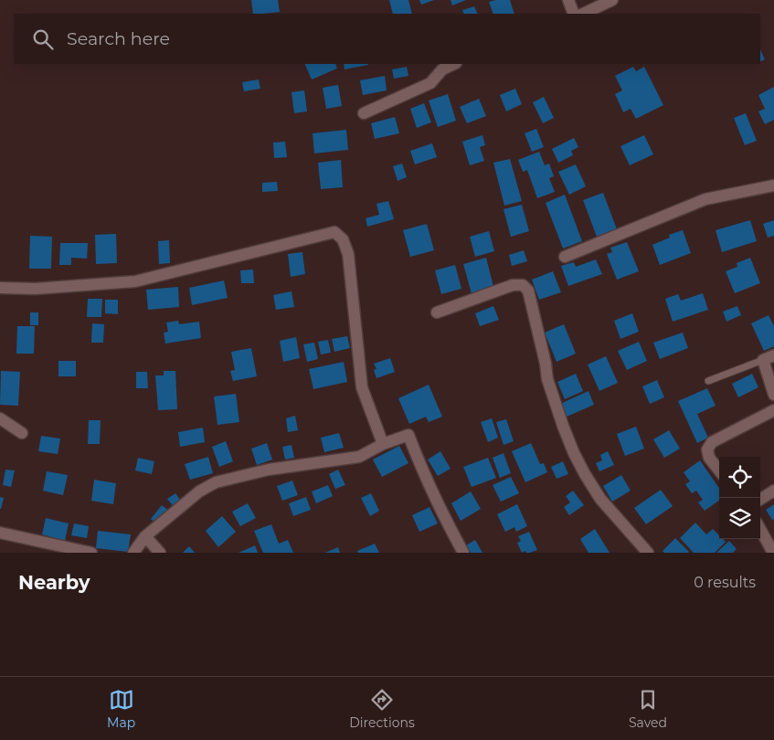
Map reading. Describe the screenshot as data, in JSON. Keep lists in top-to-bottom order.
{
  "page": {
    "search": "Search here",
    "heading": ["Nearby", "0 results"],
    "nav": ["Map", "Directions", "Saved"]
  }
}
